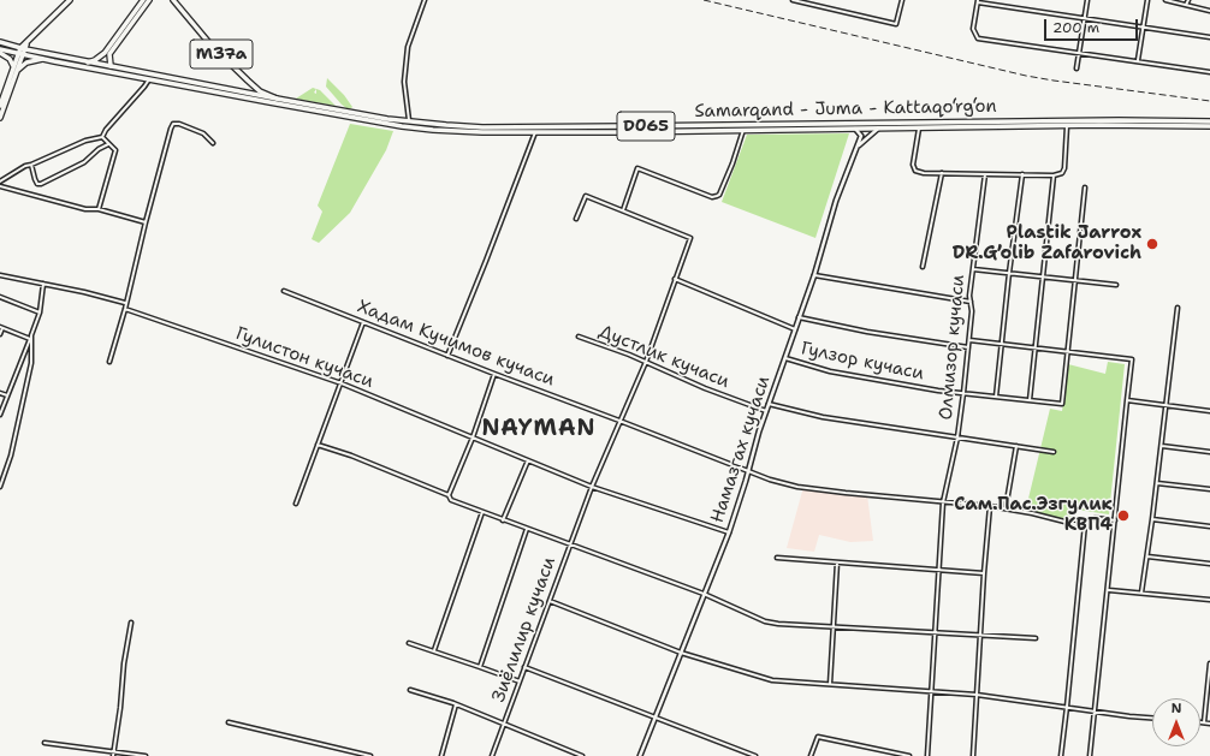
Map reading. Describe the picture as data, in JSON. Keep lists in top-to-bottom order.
{
  "streets": {
    "main road": ["M37a", "Samarqand - Juma - Kattaqo‘rg‘on", "D065"],
    "street": [
      "Хадам Кучимов кучаси",
      "Олмизор кучаси",
      "Дустлик кучаси",
      "Гулистон кучаси",
      "Гулзор кучаси",
      "Намазгах кучаси",
      "Зиёлилир кучаси"
    ]
  },
  "crossings": [
    ["M37a", "Samarqand - Juma - Kattaqo‘rg‘on"],
    ["Хадам Кучимов кучаси", "Олмизор кучаси"],
    ["Хадам Кучимов кучаси", "Намазгах кучаси"],
    ["Хадам Кучимов кучаси", "Зиёлилир кучаси"],
    ["Олмизор кучаси", "Гулзор кучаси"],
    ["Дустлик кучаси", "Намазгах кучаси"],
    ["Дустлик кучаси", "Зиёлилир кучаси"],
    ["Гулистон кучаси", "Намазгах кучаси"],
    ["Гулистон кучаси", "Зиёлилир кучаси"],
    ["Гулзор кучаси", "Намазгах кучаси"]
  ],
  "districts": ["NAYMAN"],
  "places": ["Plastik Jarrox DR.G’olib Zafarovich", "Сам.Пас.Эзгулик КВП4"],
  "scale_bar": "200 m",
  "north": "top"
}
